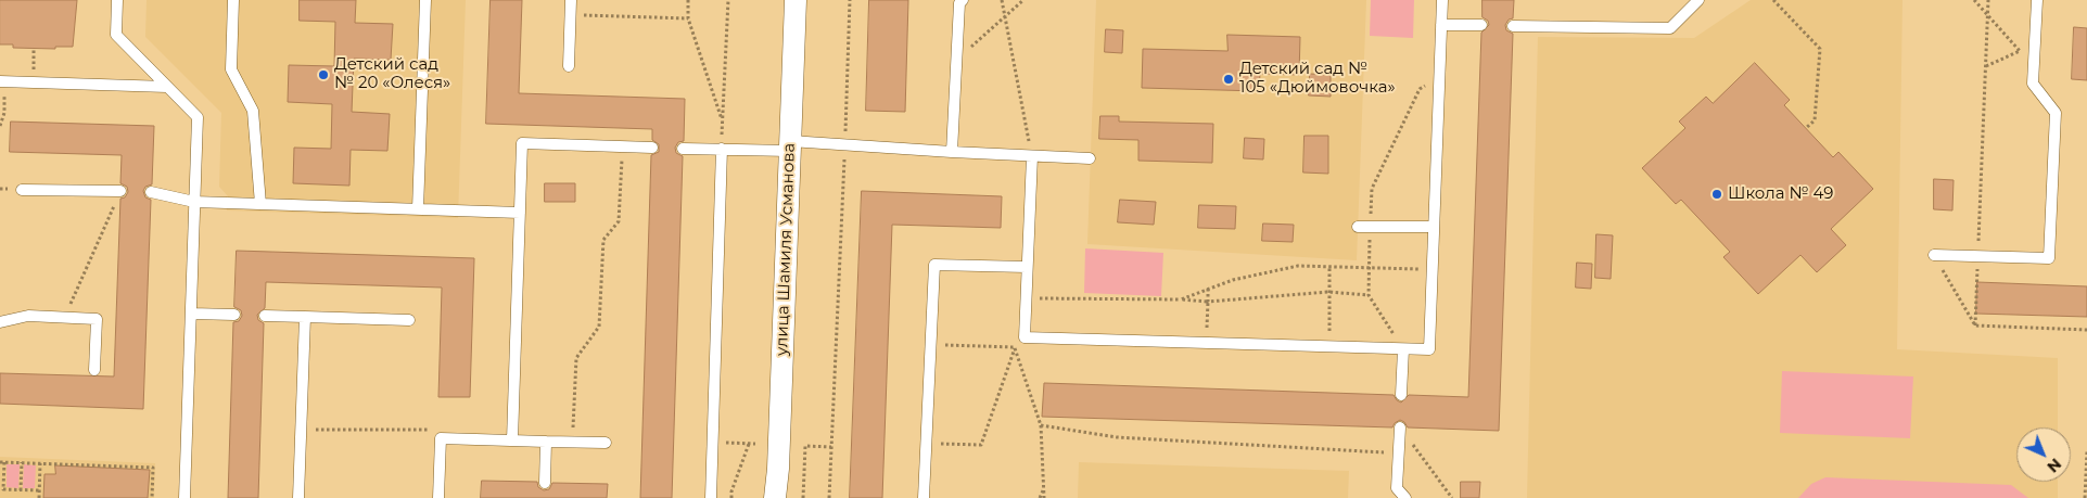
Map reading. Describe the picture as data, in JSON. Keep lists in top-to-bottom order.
{
  "streets": {
    "street": ["улица Шамиля Усманова"]
  },
  "places": ["Детский сад № 20 «Олеся»", "Детский сад № 105 «Дюймовочка»", "Школа № 49"],
  "north": "bottom right"
}
